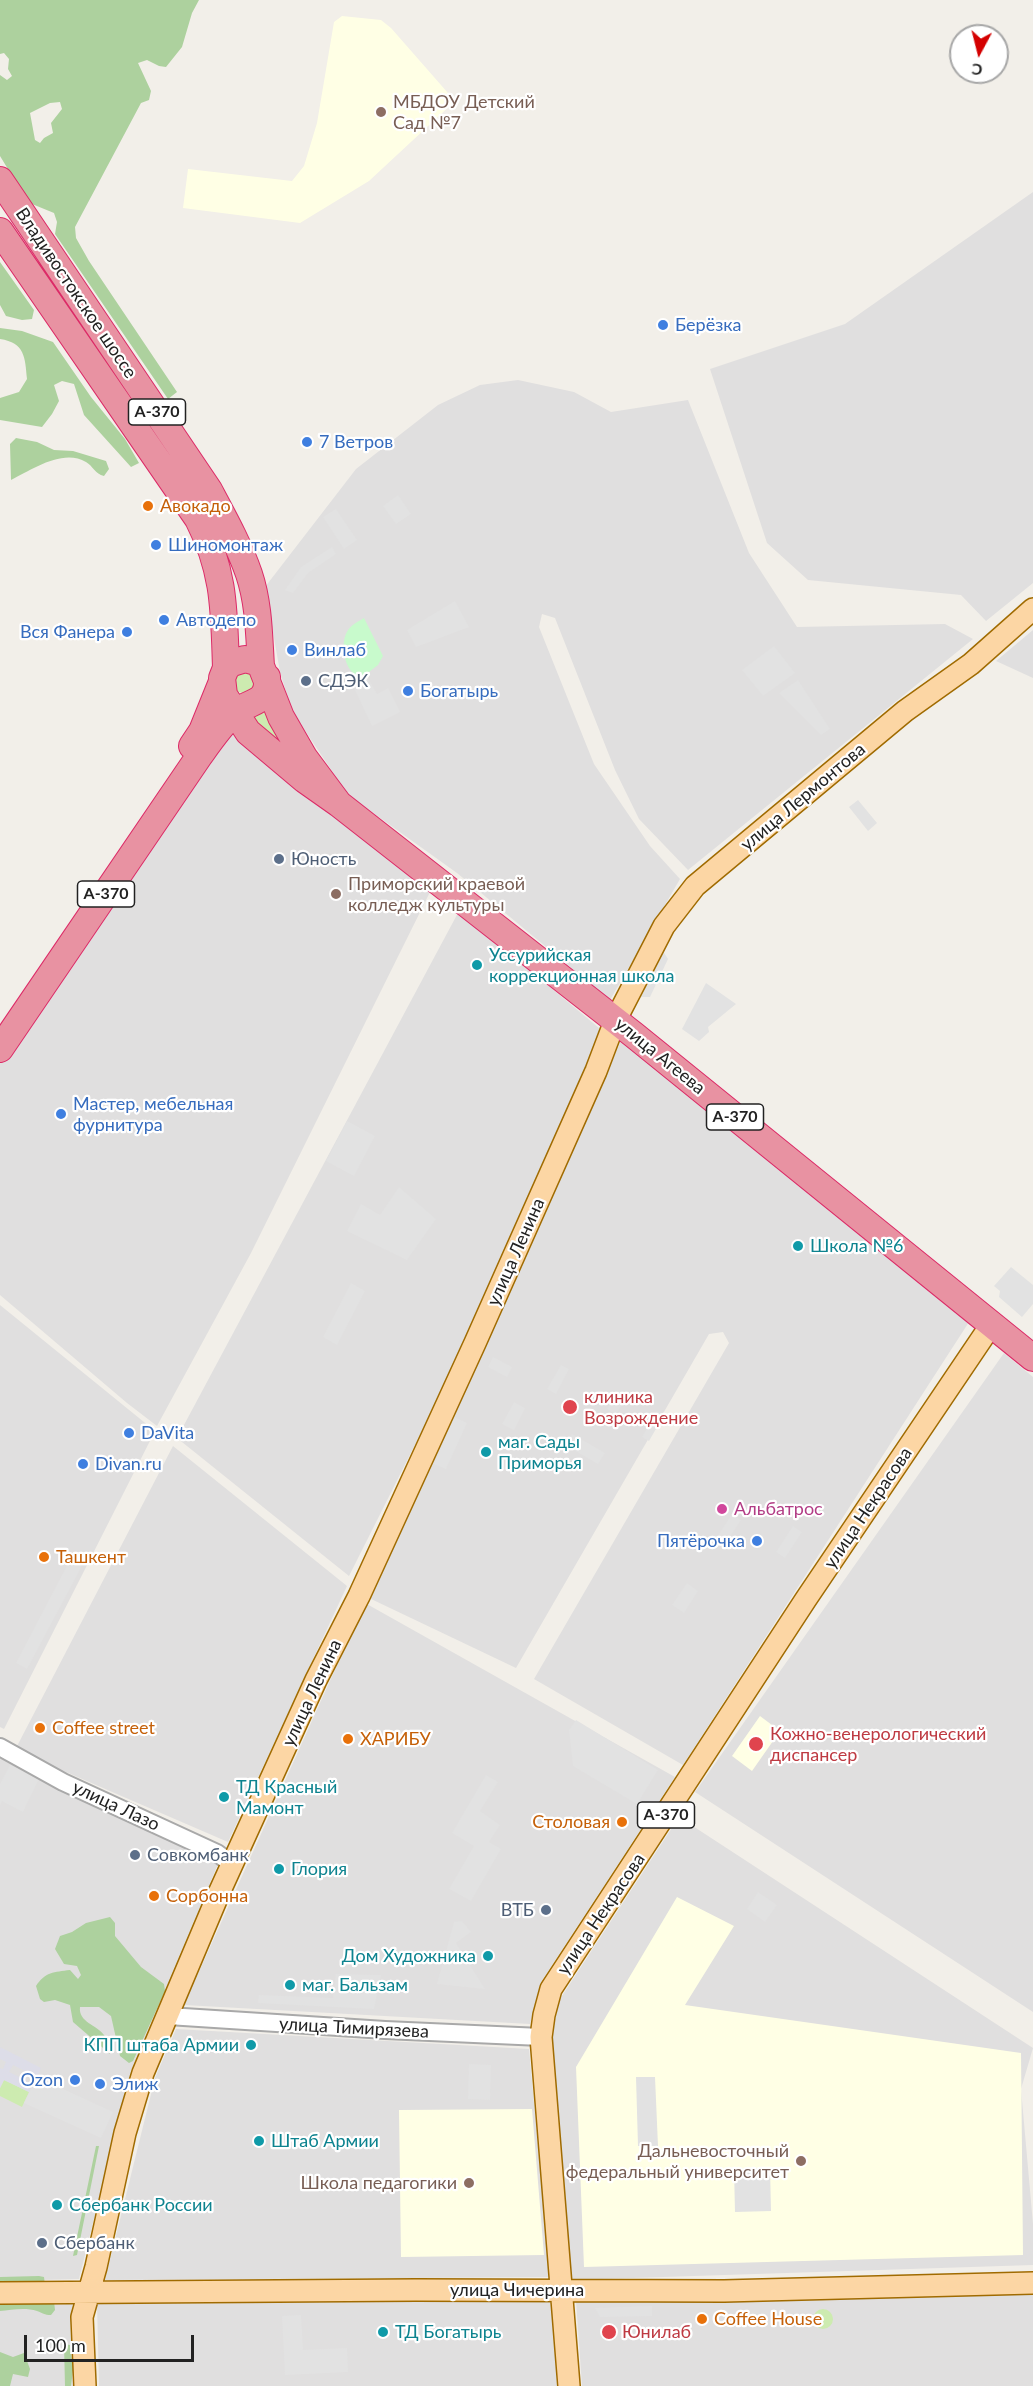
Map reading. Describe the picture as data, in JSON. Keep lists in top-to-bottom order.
{
  "streets": {
    "highway": ["Владивостокское шоссе", "А-370", "улица Агеева"],
    "main road": [
      "улица Лермонтова",
      "улица Ленина",
      "улица Некрасова",
      "улица Чичерина"
    ],
    "street": ["улица Лазо", "улица Тимирязева"]
  },
  "crossings": [
    ["Владивостокское шоссе", "А-370"],
    ["Владивостокское шоссе", "улица Агеева"],
    ["А-370", "улица Агеева"],
    ["улица Лермонтова", "улица Агеева"],
    ["улица Лермонтова", "улица Ленина"],
    ["улица Агеева", "улица Ленина"],
    ["улица Агеева", "улица Некрасова"],
    ["улица Ленина", "улица Лазо"],
    ["улица Ленина", "улица Тимирязева"],
    ["улица Ленина", "улица Чичерина"],
    ["улица Некрасова", "улица Тимирязева"],
    ["улица Некрасова", "улица Чичерина"]
  ],
  "places": [
    "МБДОУ Детский Сад №7",
    "Берёзка",
    "7 Ветров",
    "Авокадо",
    "Шиномонтаж",
    "Автодепо",
    "Вся Фанера",
    "Винлаб",
    "СДЭК",
    "Богатырь",
    "Юность",
    "Приморский краевой колледж культуры",
    "Уссурийская коррекционная школа",
    "Мастер, мебельная фурнитура",
    "Школа №6",
    "клиника Возрождение",
    "DaVita",
    "маг. Сады Приморья",
    "Divan.ru",
    "Альбатрос",
    "Пятёрочка",
    "Ташкент",
    "Coffee street",
    "ХАРИБУ",
    "Кожно-венерологический диспансер",
    "ТД Красный Мамонт",
    "Столовая",
    "Совкомбанк",
    "Глория",
    "Сорбонна",
    "ВТБ",
    "Дом Художника",
    "маг. Бальзам",
    "КПП штаба Армии",
    "Ozon",
    "Элиж",
    "Штаб Армии",
    "Дальневосточный федеральный университет",
    "Школа педагогики",
    "Сбербанк России",
    "Сбербанк",
    "Coffee House",
    "ТД Богатырь",
    "Юнилаб"
  ],
  "scale_bar": "100 m",
  "north": "bottom"
}
